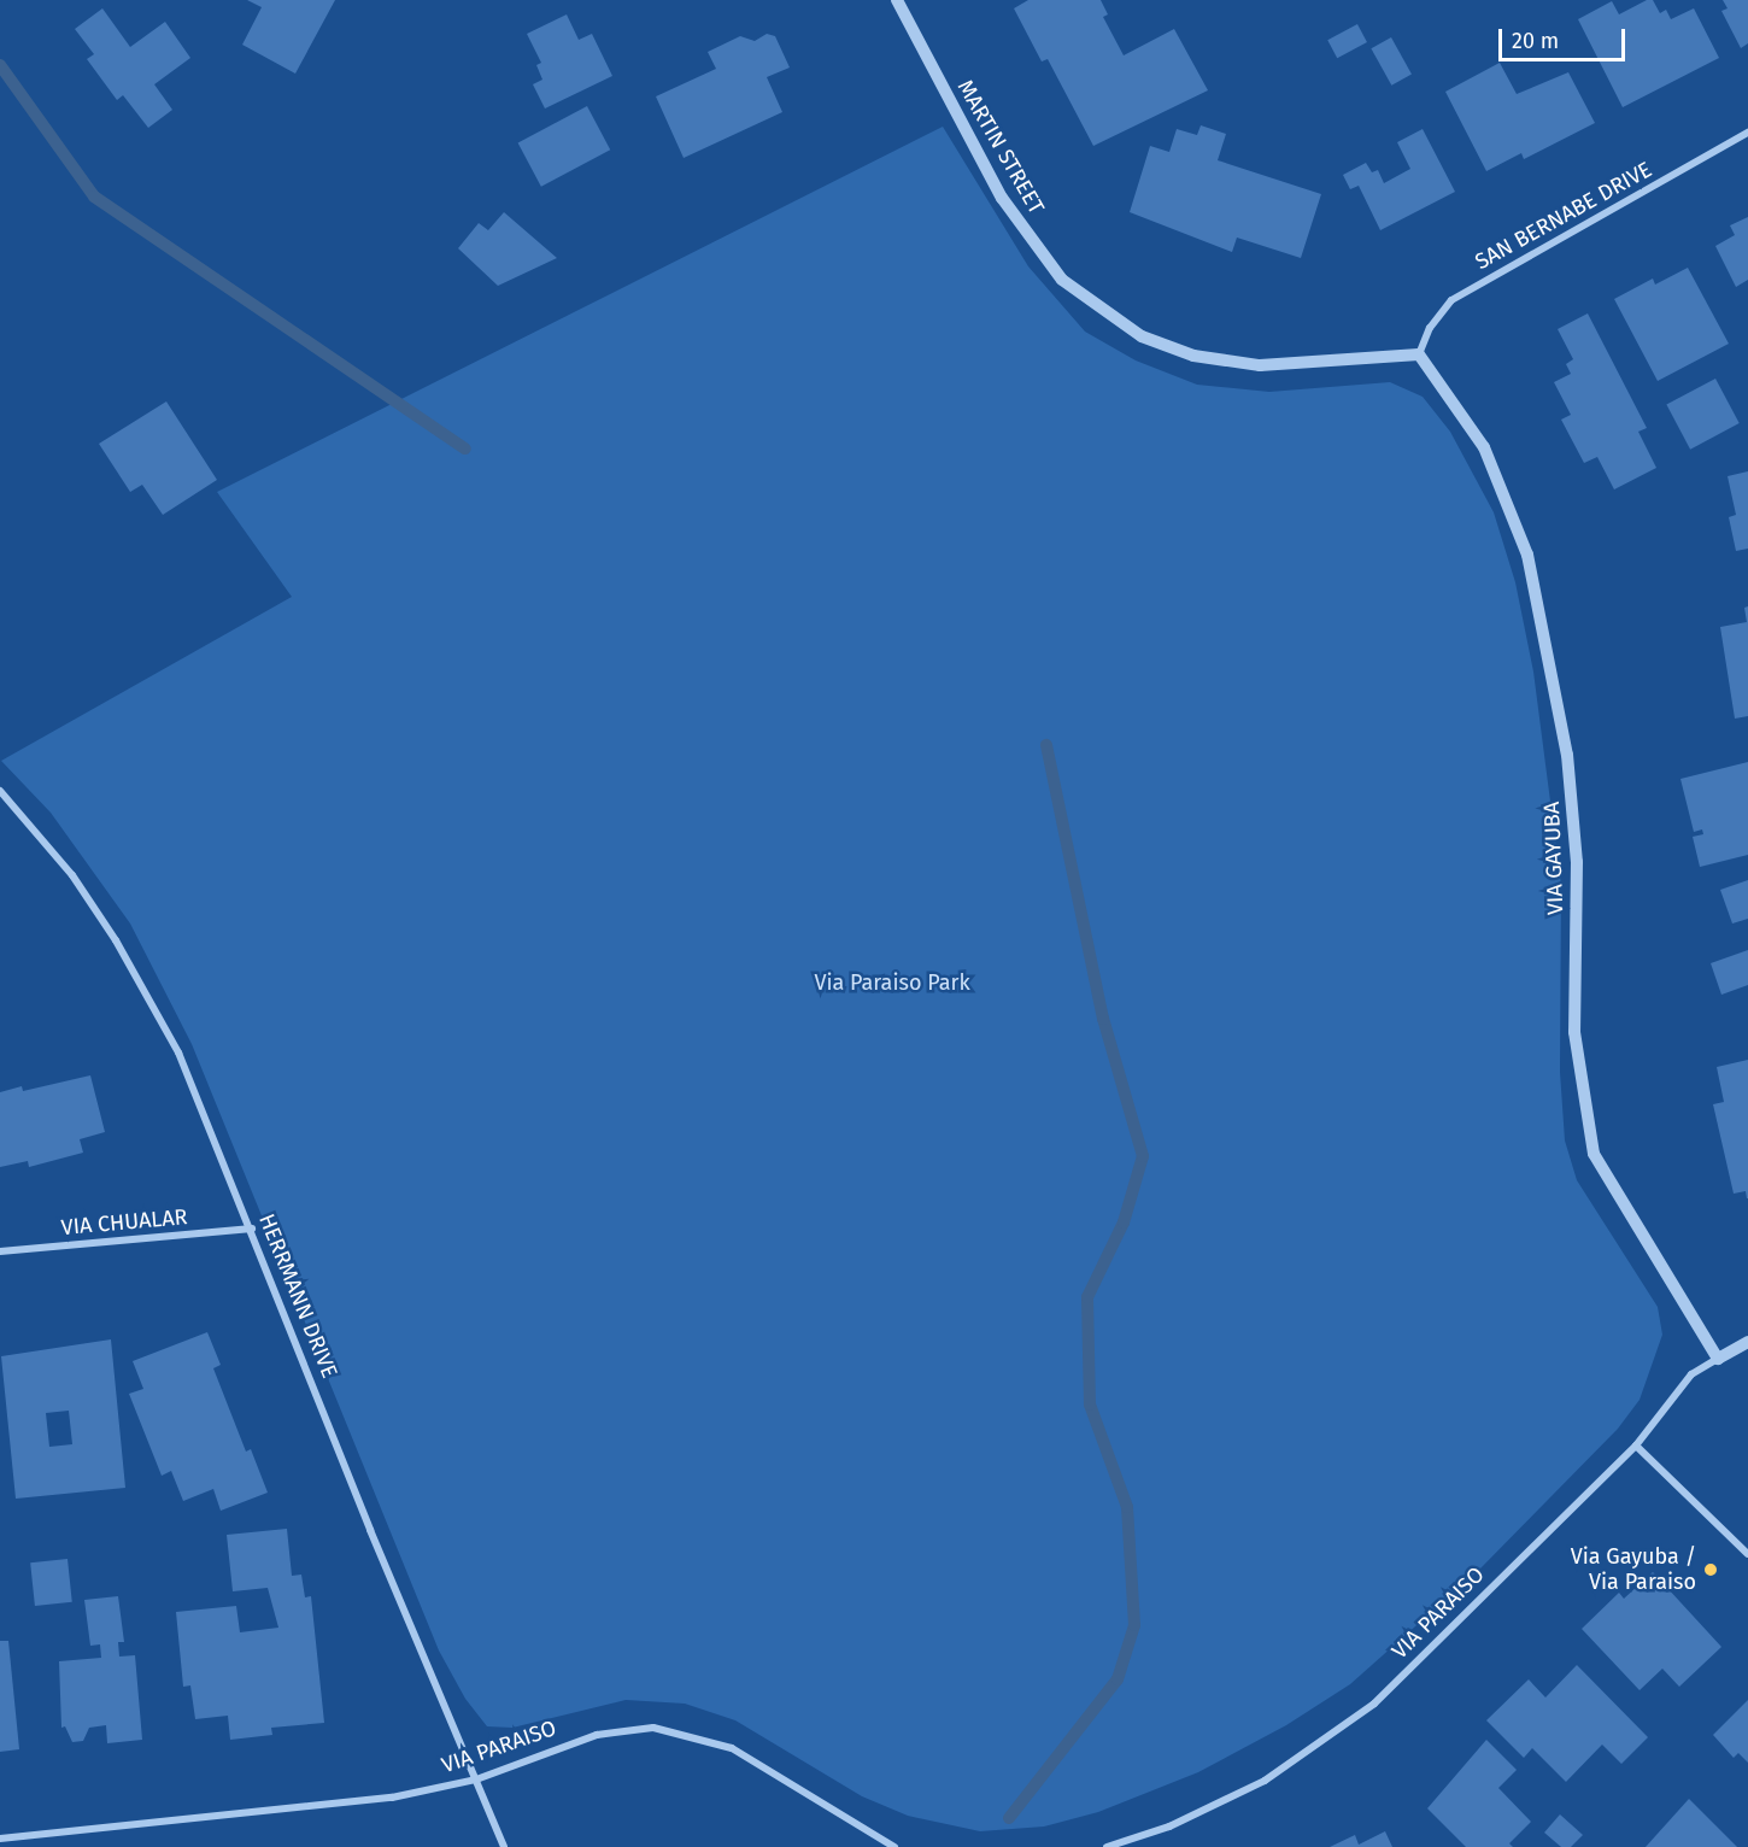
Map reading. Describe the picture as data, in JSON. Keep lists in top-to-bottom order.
{
  "streets": {
    "street": [
      "MARTIN STREET",
      "SAN BERNABE DRIVE",
      "VIA GAYUBA",
      "VIA CHUALAR",
      "HERRMANN DRIVE",
      "VIA PARAISO"
    ]
  },
  "crossings": [
    ["MARTIN STREET", "SAN BERNABE DRIVE"],
    ["MARTIN STREET", "VIA GAYUBA"],
    ["SAN BERNABE DRIVE", "VIA GAYUBA"],
    ["VIA GAYUBA", "VIA PARAISO"],
    ["VIA CHUALAR", "HERRMANN DRIVE"],
    ["HERRMANN DRIVE", "VIA PARAISO"]
  ],
  "parks": ["Via Paraiso Park"],
  "places": ["Via Gayuba / Via Paraiso"],
  "scale_bar": "20 m"
}
